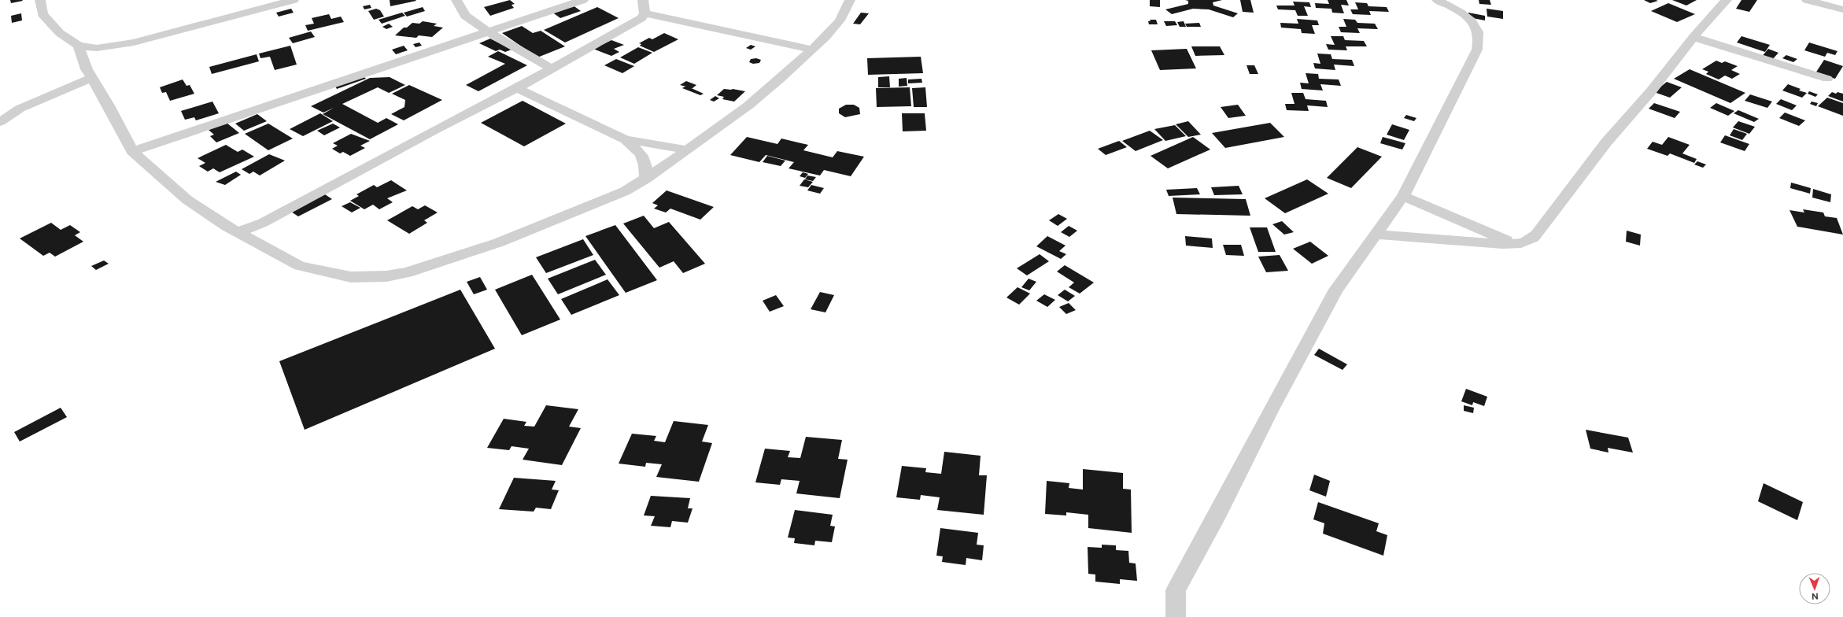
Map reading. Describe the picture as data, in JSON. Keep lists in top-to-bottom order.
{
  "north": "bottom"
}
